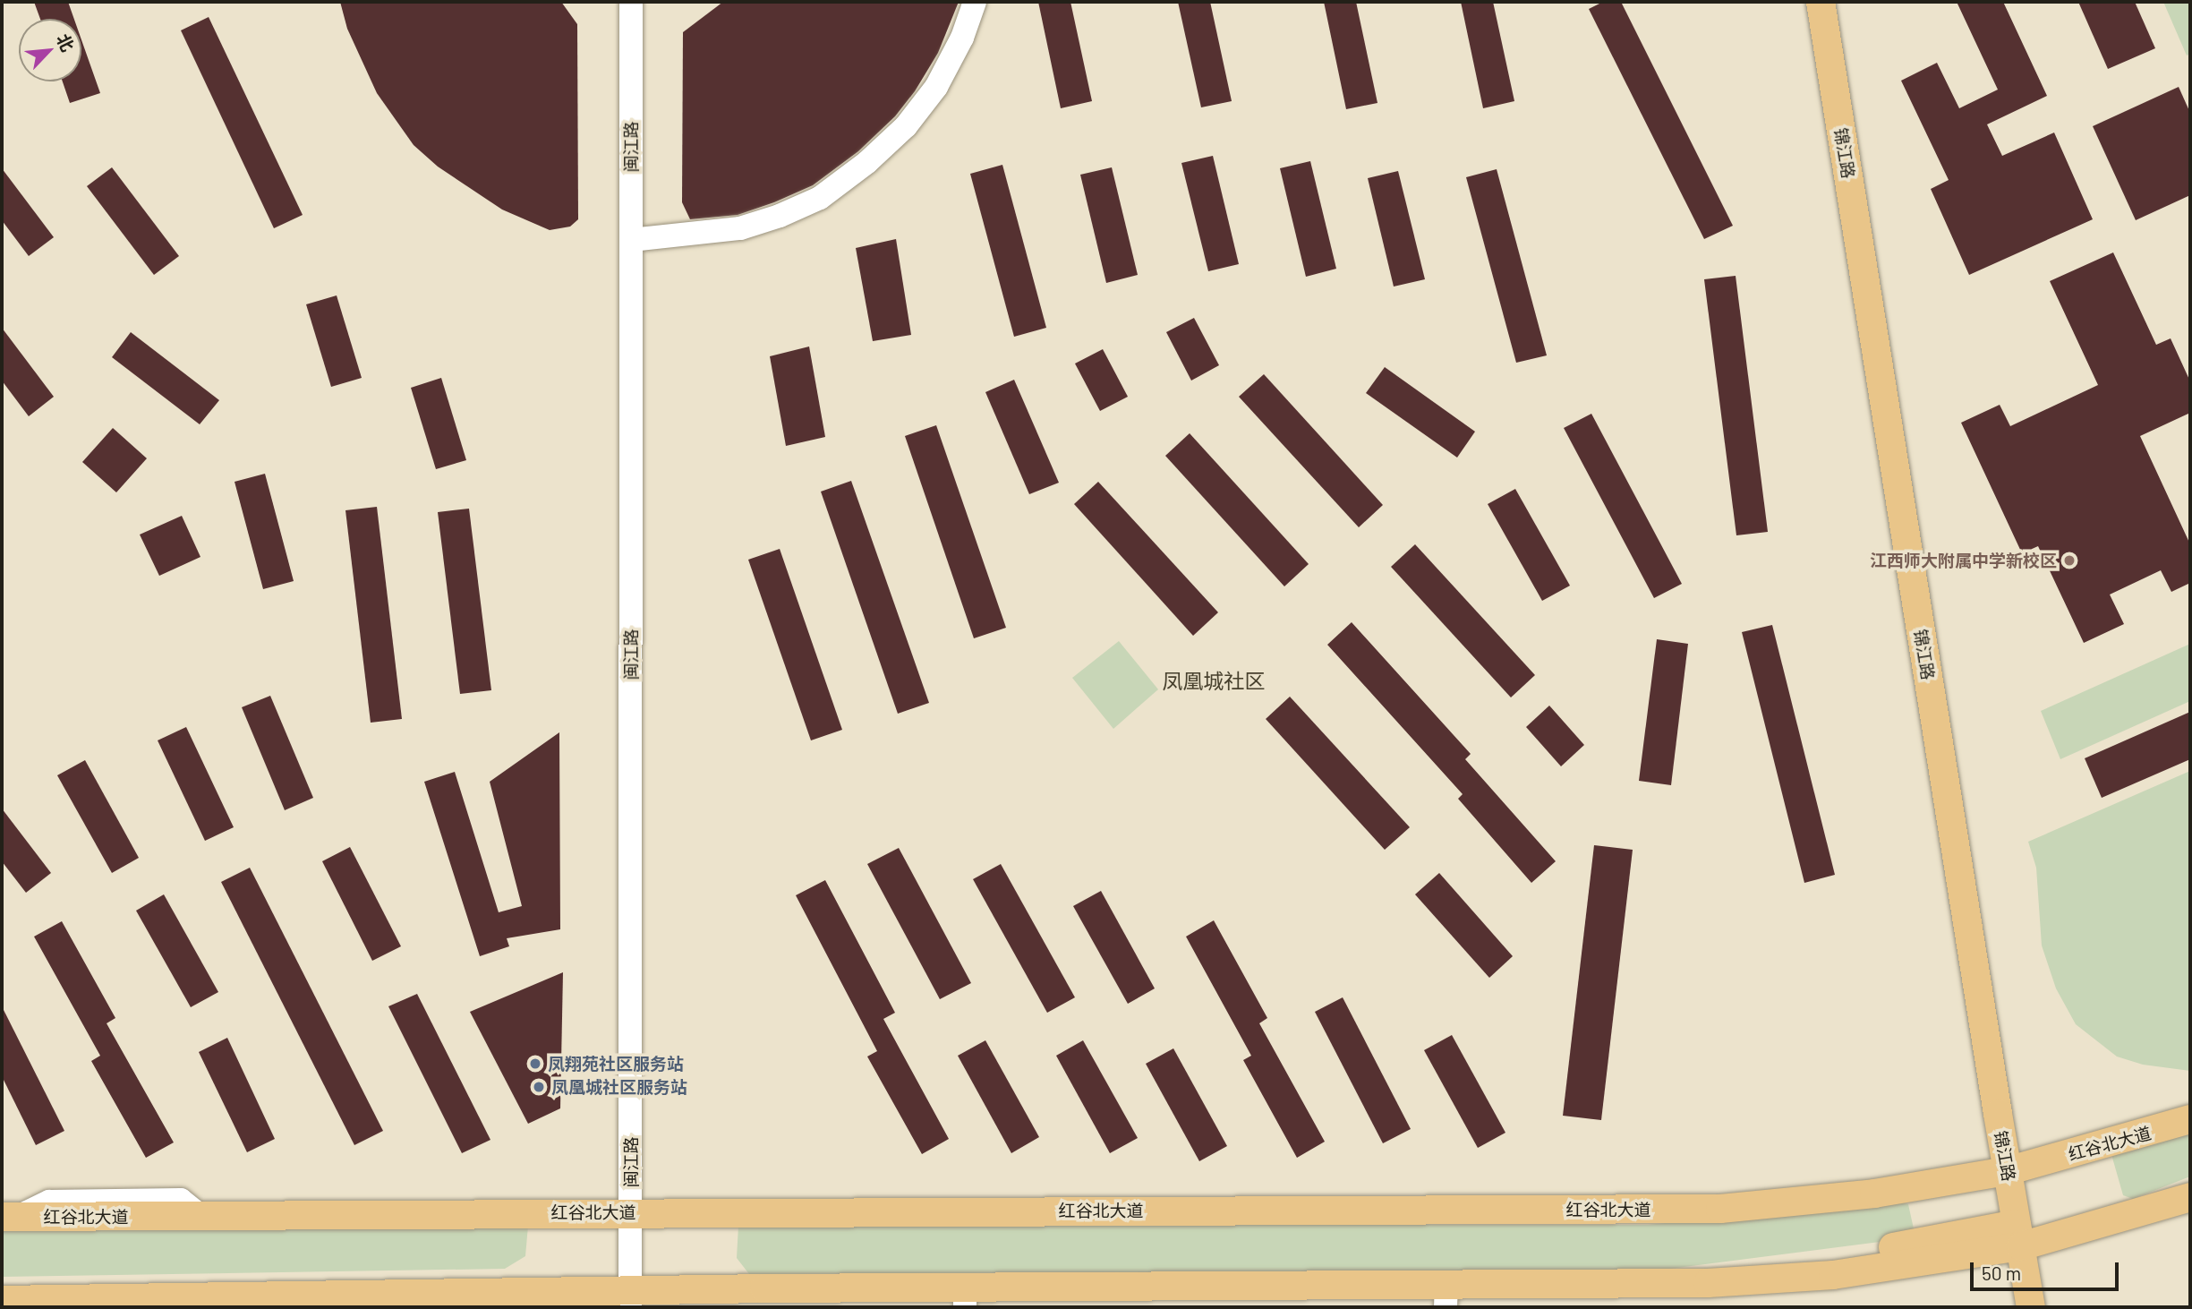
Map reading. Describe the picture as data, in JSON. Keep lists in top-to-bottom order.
{
  "streets": {
    "main road": ["锦江路", "红谷北大道"],
    "street": ["闽江路"]
  },
  "crossings": [
    ["闽江路", "红谷北大道"],
    ["锦江路", "红谷北大道"]
  ],
  "districts": ["凤凰城社区"],
  "places": ["江西师大附属中学新校区", "凤翔苑社区服务站", "凤凰城社区服务站"],
  "scale_bar": "50 m",
  "north": "top right"
}
